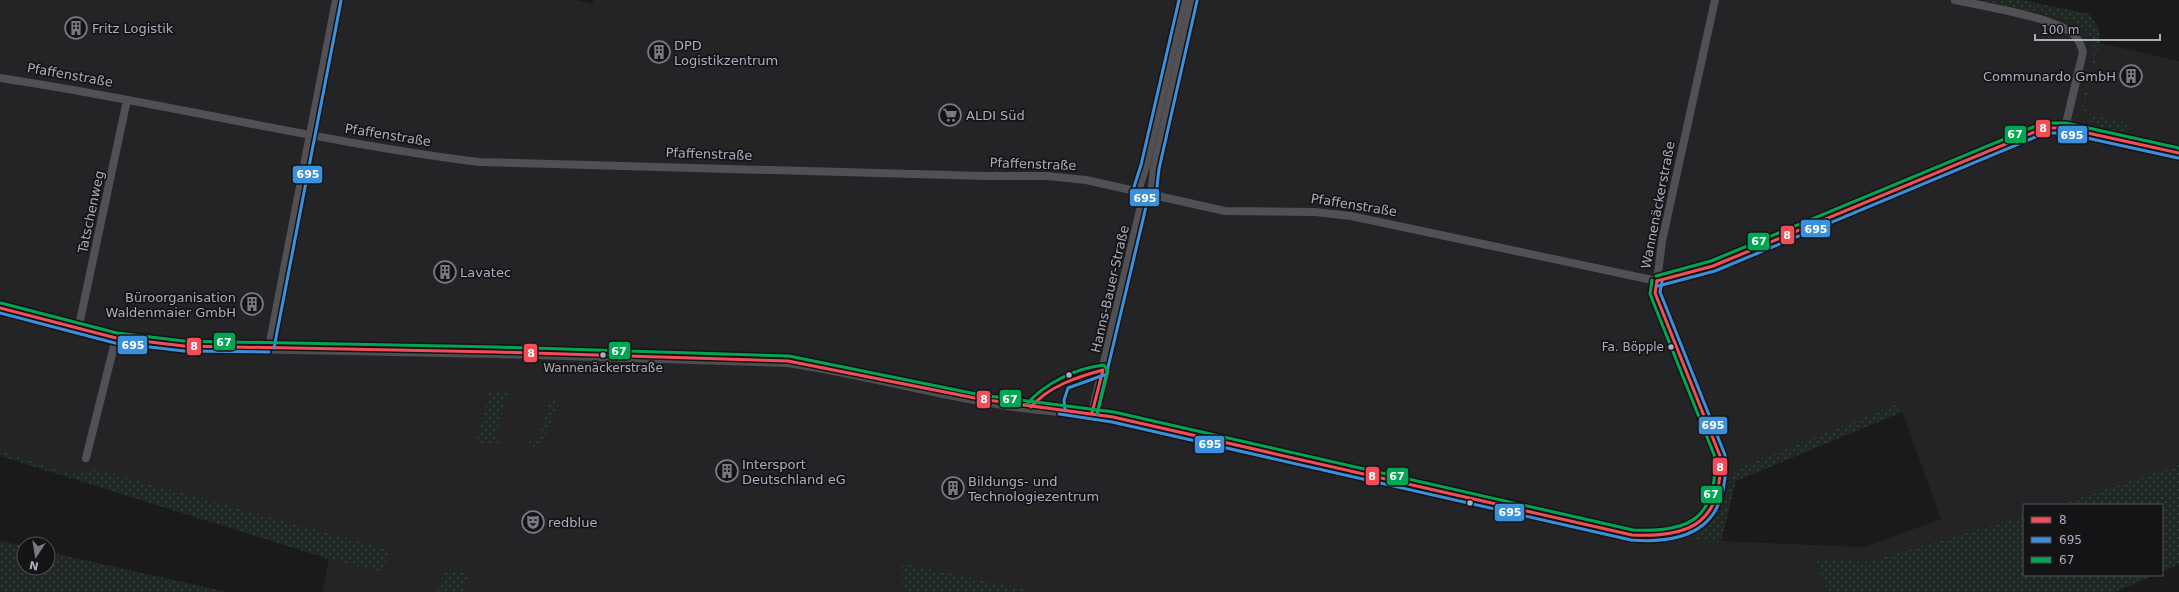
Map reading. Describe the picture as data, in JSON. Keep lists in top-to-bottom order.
{
  "streets": {
    "street": [
      "Pfaffenstraße",
      "Wannenäckerstraße",
      "Tatschenweg",
      "Hanns-Bauer-Straße"
    ]
  },
  "crossings": [
    ["Pfaffenstraße", "Wannenäckerstraße"],
    ["Pfaffenstraße", "Tatschenweg"],
    ["Pfaffenstraße", "Hanns-Bauer-Straße"],
    ["Wannenäckerstraße", "Tatschenweg"],
    ["Wannenäckerstraße", "Hanns-Bauer-Straße"]
  ],
  "places": {
    "building": [
      "Fritz Logistik",
      "DPD Logistikzentrum",
      "Communardo GmbH",
      "Lavatec",
      "Büroorganisation Waldenmaier GmbH",
      "Intersport Deutschland eG",
      "Bildungs- und Technologiezentrum"
    ],
    "supermarket": ["ALDI Süd"],
    "other": ["Fa. Böpple", "Wannenäckerstraße"],
    "theatre": ["redblue"]
  },
  "lines": ["transit line 695", "transit line 67", "transit line 8"],
  "legend": ["8", "695", "67"],
  "scale_bar": "100 m",
  "north": "bottom"
}
